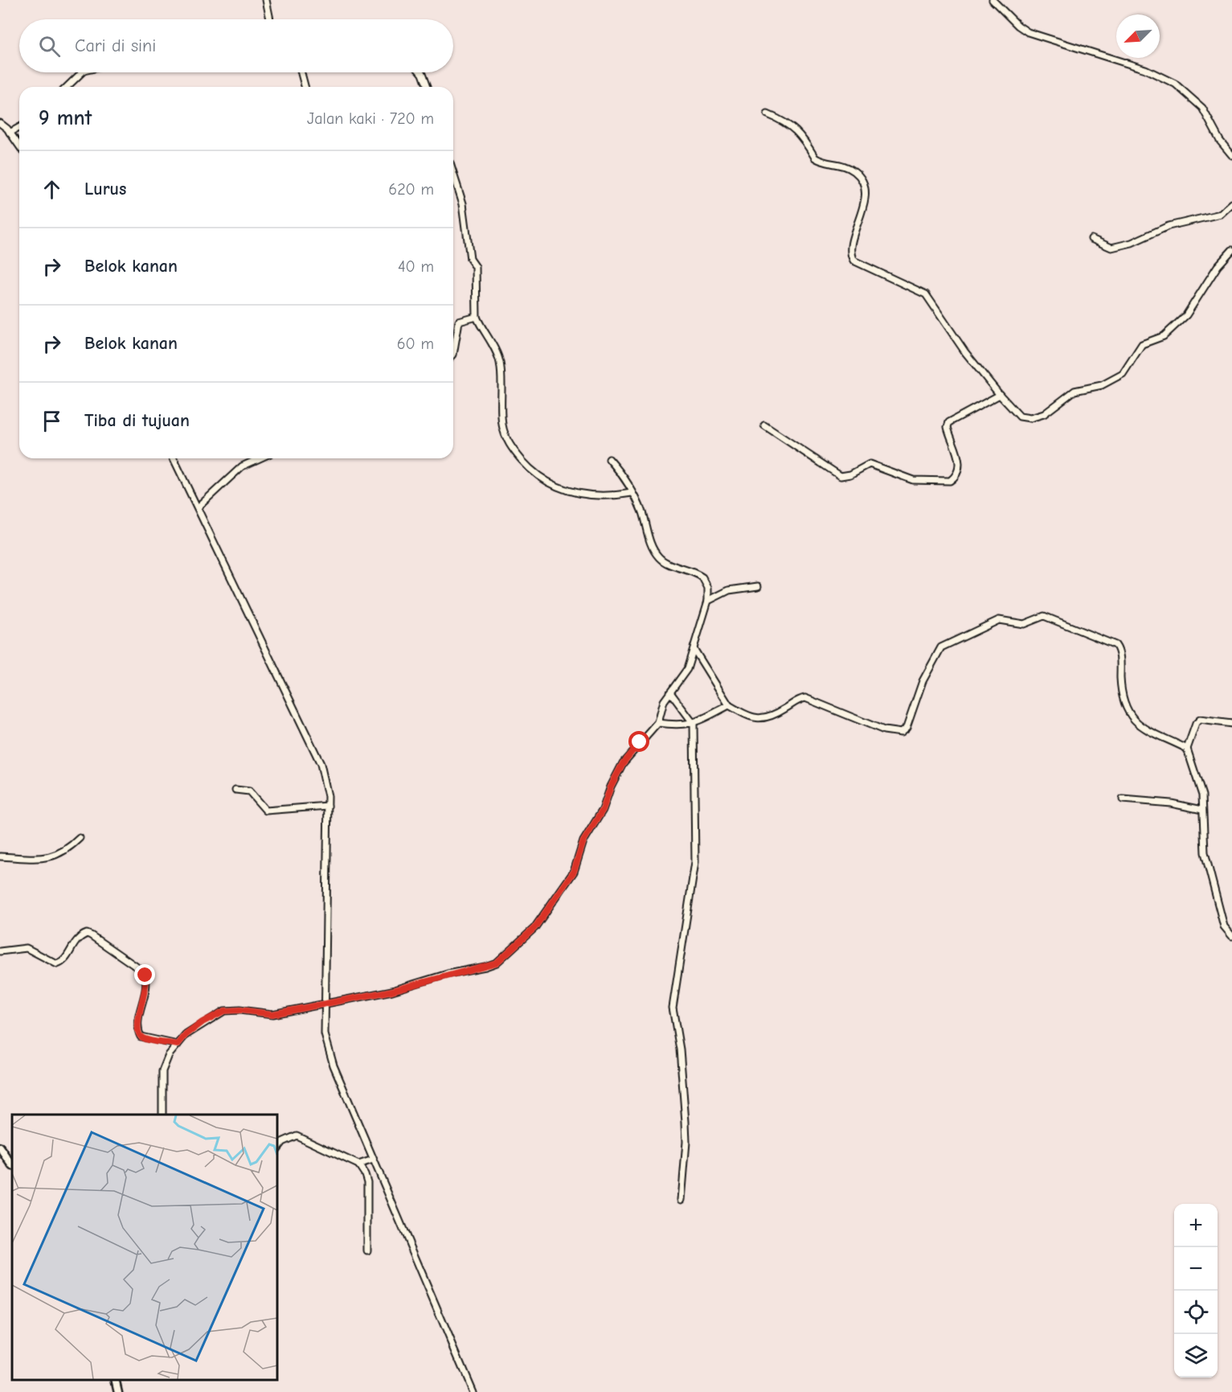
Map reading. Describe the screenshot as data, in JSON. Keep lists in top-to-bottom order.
{
  "north": "bottom left",
  "page": {
    "search": "Cari di sini",
    "heading": ["9 mnt", "Jalan kaki · 720 m"],
    "list": [
      ["Lurus", "620 m"],
      ["Belok kanan", "40 m"],
      ["Belok kanan", "60 m"],
      "Tiba di tujuan"
    ],
    "map_buttons": ["+", "−"]
  }
}
